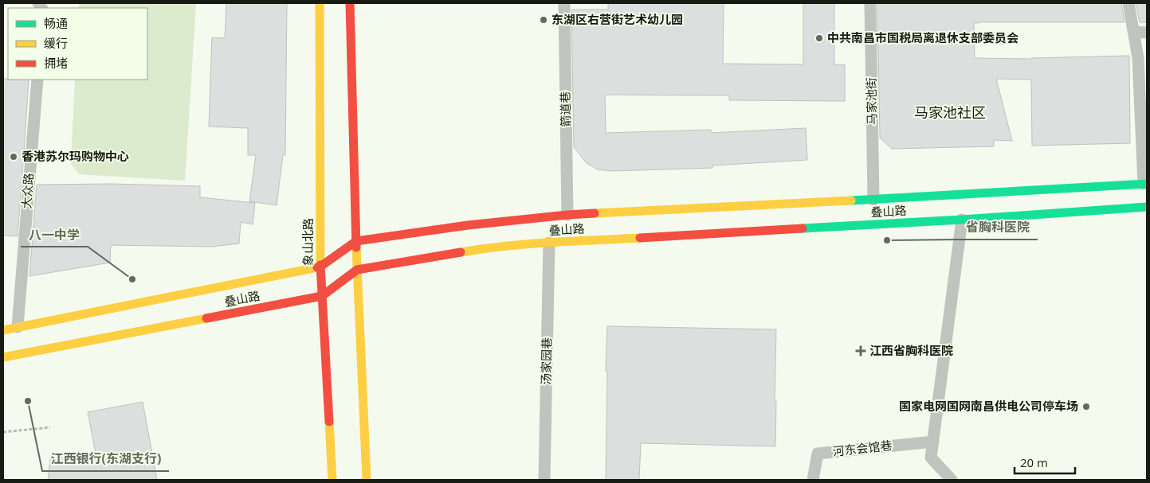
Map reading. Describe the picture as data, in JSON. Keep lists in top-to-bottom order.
{
  "streets": {
    "main road": ["叠山路", "象山北路"],
    "lane": [
      "马家池街",
      "箭道巷",
      "大众路",
      "汤家园巷",
      "河东会馆巷"
    ]
  },
  "crossings": [
    ["马家池街", "叠山路"],
    ["箭道巷", "叠山路"],
    ["大众路", "叠山路"],
    ["叠山路", "象山北路"],
    ["叠山路", "汤家园巷"]
  ],
  "districts": ["马家池社区"],
  "places": {
    "other": [
      "东湖区右营街艺术幼儿园",
      "中共南昌市国税局离退休支部委员会",
      "香港苏尔玛购物中心",
      "省胸科医院",
      "八一中学",
      "江西银行(东湖支行)",
      "国家电网国网南昌供电公司停车场"
    ],
    "health": ["江西省胸科医院"]
  },
  "legend": ["畅通", "缓行", "拥堵"],
  "scale_bar": "20 m"
}
